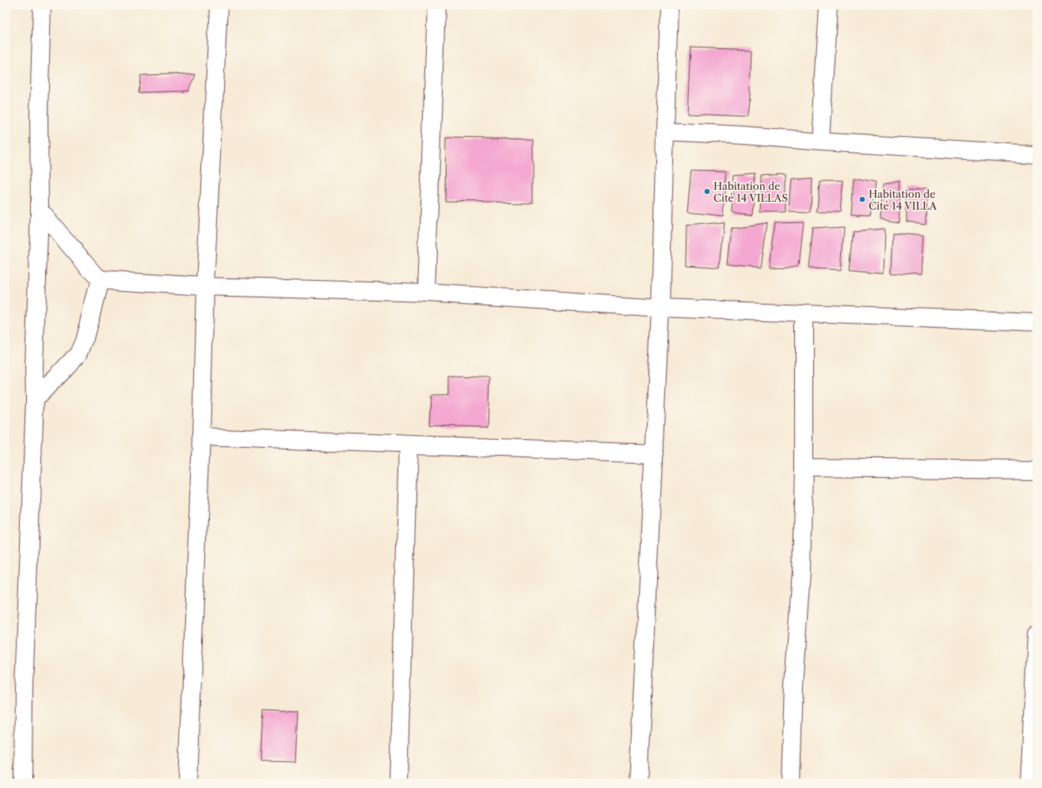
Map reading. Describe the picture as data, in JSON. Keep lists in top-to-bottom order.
{
  "places": ["Habitation de Cité 14 VILLAS", "Habitation de Cité 14 VILLA"]
}
